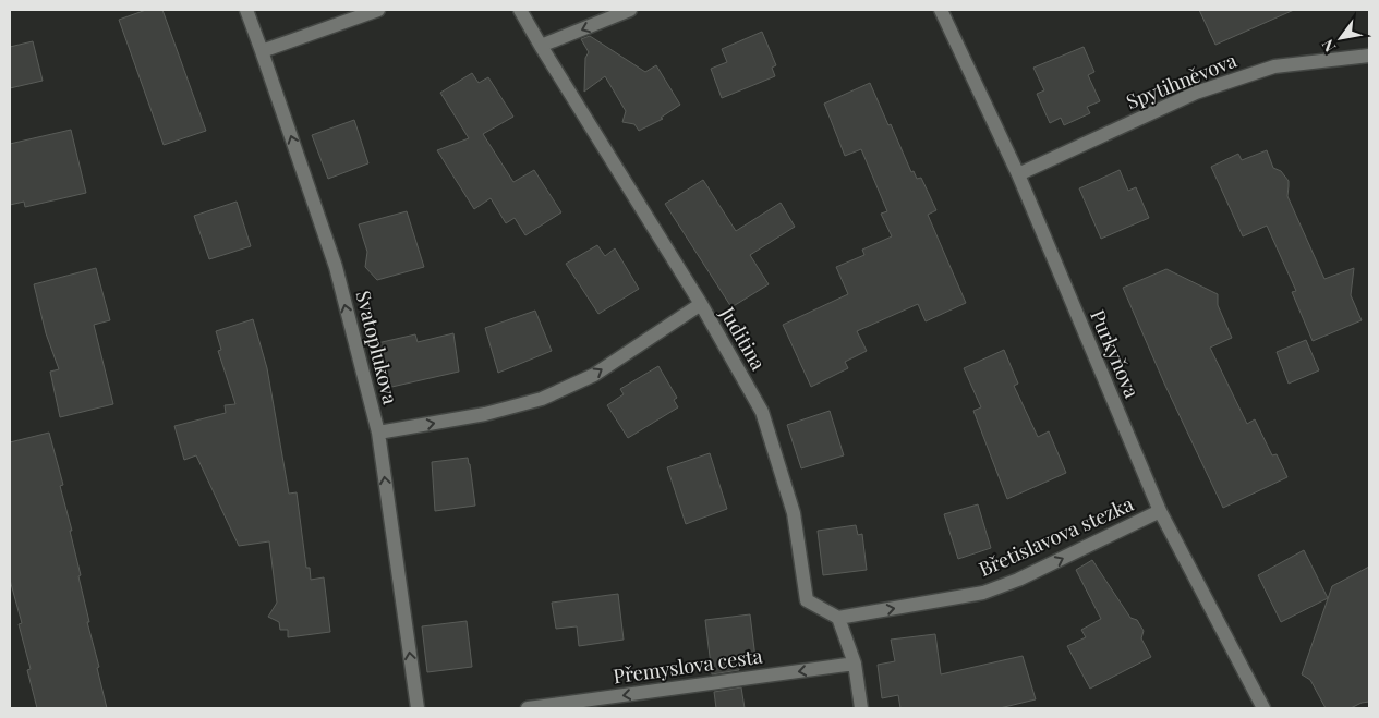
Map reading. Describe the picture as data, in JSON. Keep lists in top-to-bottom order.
{
  "streets": {
    "street": [
      "Spytihněvova",
      "Juditina",
      "Svatoplukova",
      "Purkyňova",
      "Břetislavova stezka",
      "Přemyslova cesta"
    ]
  },
  "crossings": [
    ["Spytihněvova", "Purkyňova"],
    ["Juditina", "Břetislavova stezka"],
    ["Purkyňova", "Břetislavova stezka"]
  ],
  "one_way": ["Svatoplukova", "Břetislavova stezka", "Přemyslova cesta"],
  "north": "bottom left"
}
